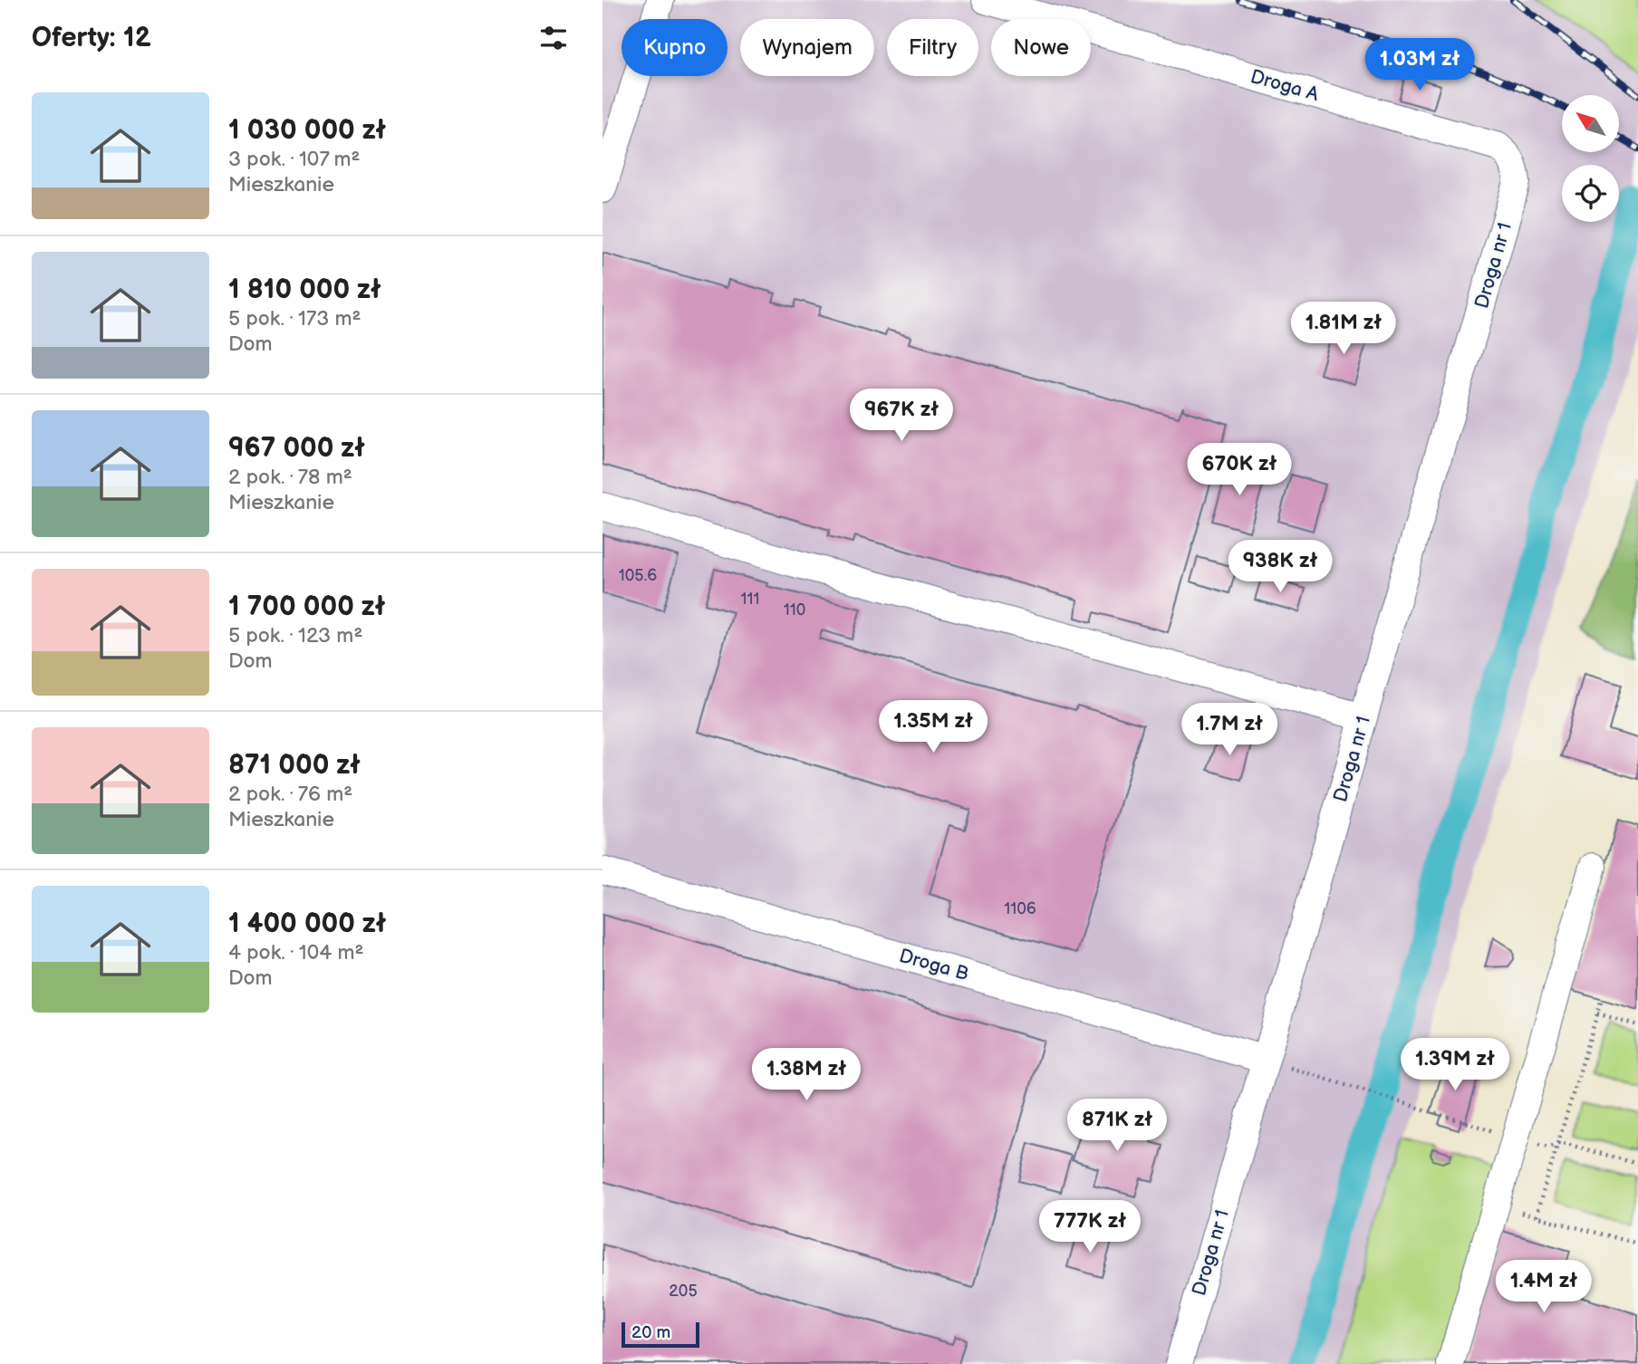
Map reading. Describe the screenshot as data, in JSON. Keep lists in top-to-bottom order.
{
  "streets": {
    "lane": ["Droga A", "Droga nr 1", "Droga B"]
  },
  "crossings": [
    ["Droga A", "Droga nr 1"],
    ["Droga nr 1", "Droga B"]
  ],
  "house_numbers": [
    "105.6",
    "111",
    "110",
    "1106",
    "205"
  ],
  "scale_bar": "20 m",
  "north": "top left",
  "page": {
    "heading": "Oferty: 12",
    "chip": [
      "Kupno",
      "Wynajem",
      "Filtry",
      "Nowe"
    ],
    "price": [
      "1.03M zł",
      "1.81M zł",
      "967K zł",
      "670K zł",
      "938K zł",
      "1.35M zł",
      "1.7M zł",
      "1.39M zł",
      "1.38M zł",
      "871K zł",
      "777K zł",
      "1.4M zł"
    ],
    "list": [
      {
        "name": "1 030 000 zł",
        "note": "3 pok. · 107 m² · Mieszkanie"
      },
      {
        "name": "1 810 000 zł",
        "note": "5 pok. · 173 m² · Dom"
      },
      {
        "name": "967 000 zł",
        "note": "2 pok. · 78 m² · Mieszkanie"
      },
      {
        "name": "1 700 000 zł",
        "note": "5 pok. · 123 m² · Dom"
      },
      {
        "name": "871 000 zł",
        "note": "2 pok. · 76 m² · Mieszkanie"
      },
      {
        "name": "1 400 000 zł",
        "note": "4 pok. · 104 m² · Dom"
      }
    ],
    "scale": "20 m"
  }
}
